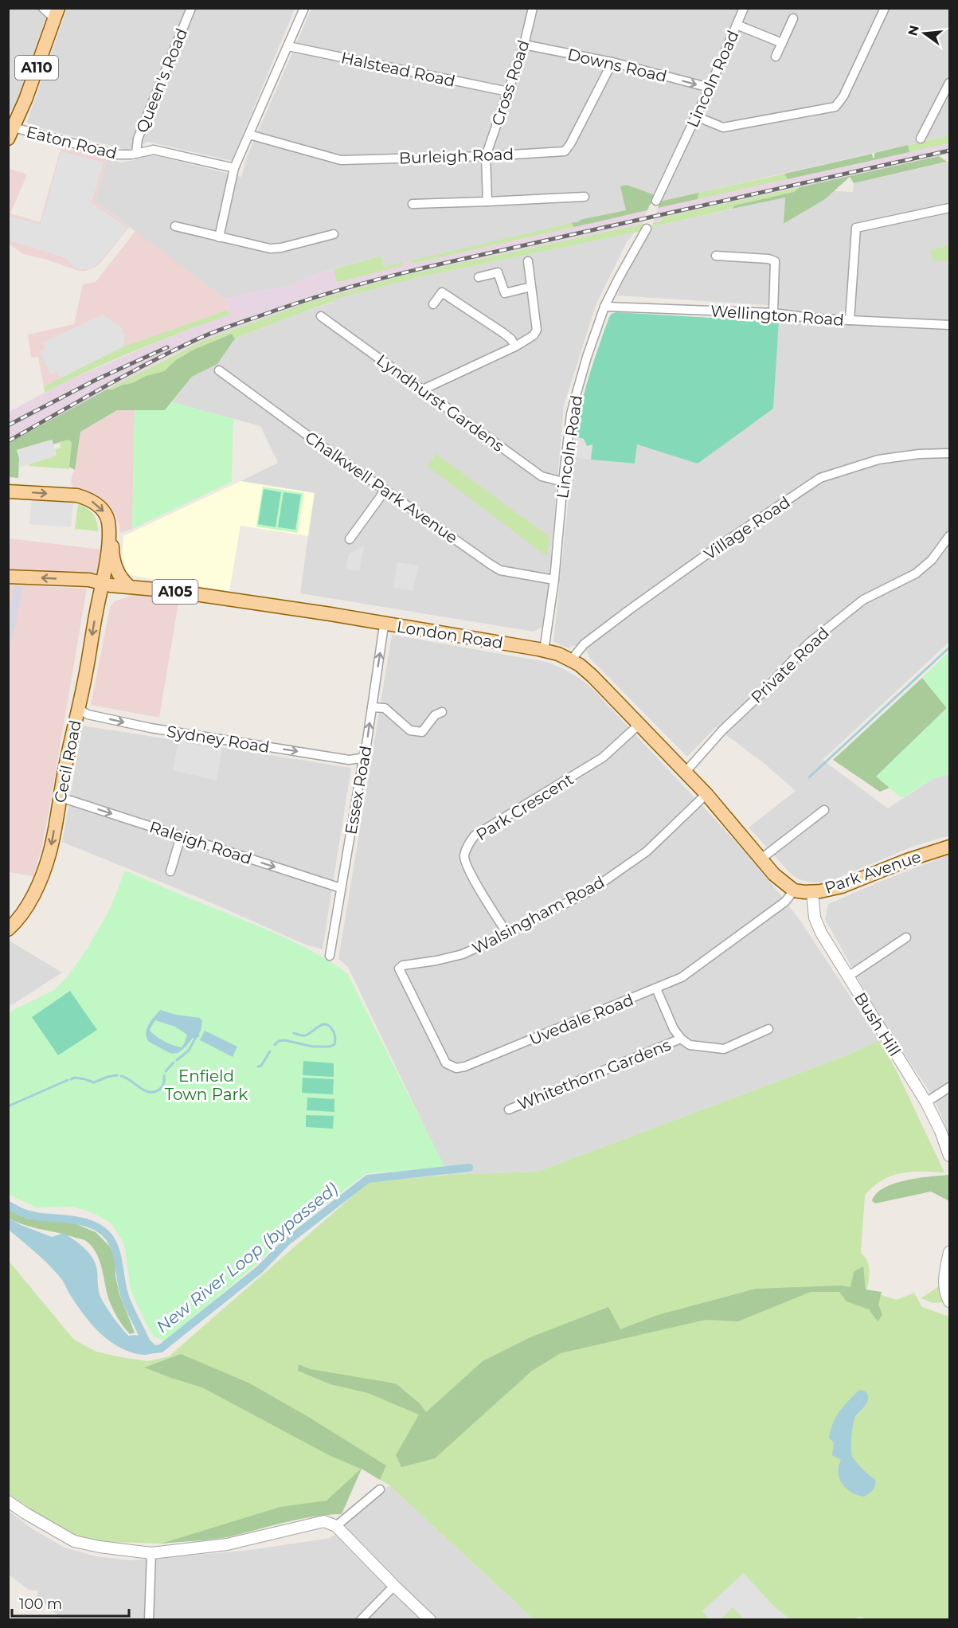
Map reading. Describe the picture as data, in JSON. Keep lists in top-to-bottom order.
{
  "streets": {
    "main road": [
      "A110",
      "A105",
      "London Road",
      "Cecil Road",
      "Park Avenue"
    ],
    "street": [
      "Downs Road",
      "Halstead Road",
      "Lincoln Road",
      "Queen's Road",
      "Cross Road",
      "Eaton Road",
      "Burleigh Road",
      "Wellington Road",
      "Lyndhurst Gardens",
      "Chalkwell Park Avenue",
      "Village Road",
      "Private Road",
      "Sydney Road",
      "Essex Road",
      "Park Crescent",
      "Raleigh Road",
      "Walsingham Road",
      "Uvedale Road",
      "Bush Hill",
      "Whitethorn Gardens"
    ]
  },
  "crossings": [
    ["Downs Road", "Lincoln Road"],
    ["Downs Road", "Cross Road"],
    ["Downs Road", "Burleigh Road"],
    ["A110", "Eaton Road"],
    ["Halstead Road", "Cross Road"],
    ["Lincoln Road", "Wellington Road"],
    ["Lincoln Road", "Lyndhurst Gardens"],
    ["Lincoln Road", "Chalkwell Park Avenue"],
    ["Lincoln Road", "London Road"],
    ["Queen's Road", "Eaton Road"],
    ["Cross Road", "Burleigh Road"],
    ["Village Road", "London Road"],
    ["London Road", "Private Road"],
    ["London Road", "Cecil Road"],
    ["London Road", "Essex Road"],
    ["London Road", "Park Crescent"],
    ["London Road", "Park Avenue"],
    ["London Road", "Walsingham Road"],
    ["London Road", "Uvedale Road"],
    ["Sydney Road", "Cecil Road"],
    ["Sydney Road", "Essex Road"],
    ["Cecil Road", "Raleigh Road"],
    ["Essex Road", "Raleigh Road"],
    ["Park Crescent", "Walsingham Road"],
    ["Park Avenue", "Uvedale Road"],
    ["Park Avenue", "Bush Hill"],
    ["Walsingham Road", "Uvedale Road"],
    ["Uvedale Road", "Whitethorn Gardens"]
  ],
  "one_way": [
    "Downs Road",
    "Sydney Road",
    "Cecil Road",
    "Essex Road",
    "Raleigh Road"
  ],
  "water": ["New River Loop (bypassed)"],
  "parks": ["Enfield Town Park"],
  "scale_bar": "100 m",
  "north": "left"
}
